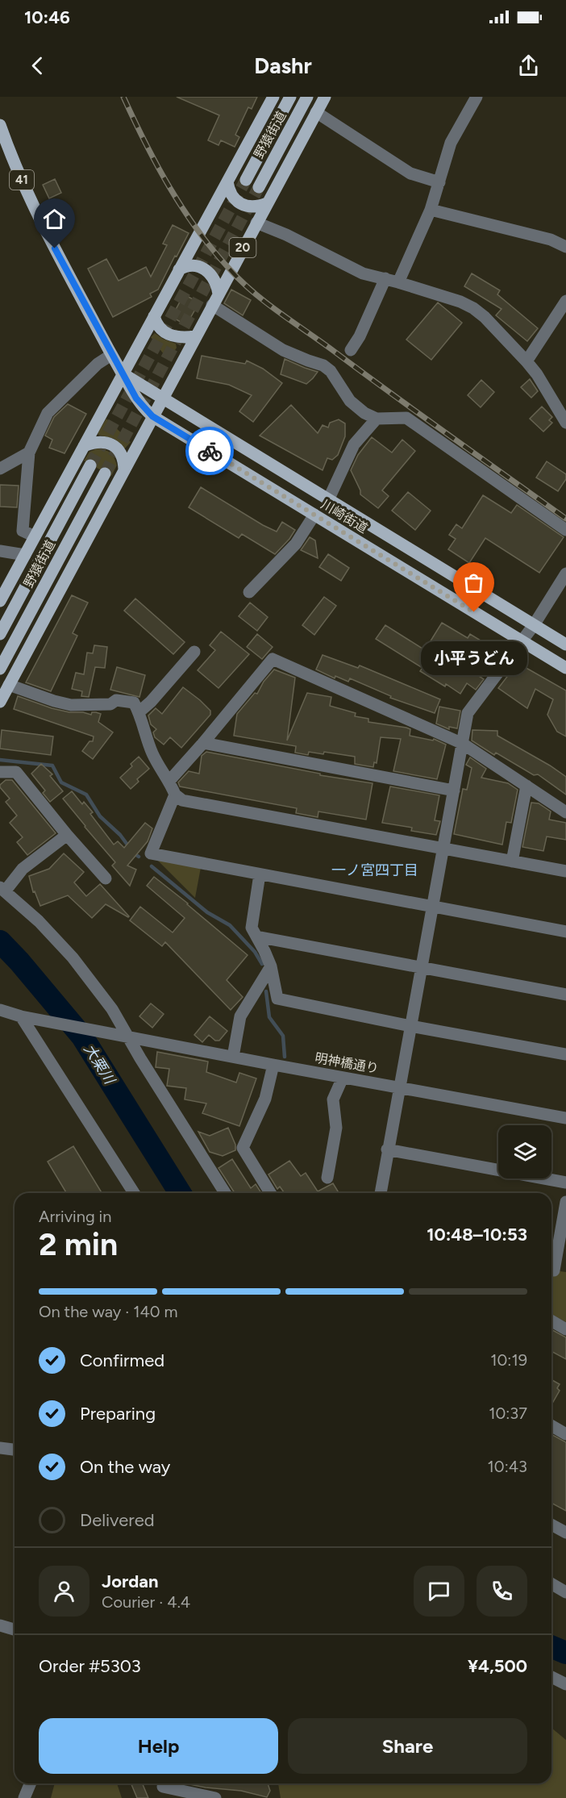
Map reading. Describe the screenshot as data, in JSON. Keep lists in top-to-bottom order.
{
  "streets": {
    "main road": [
      "野猿街道",
      "41",
      "20",
      "川崎街道"
    ],
    "street": ["明神橋通り"]
  },
  "crossings": [
    ["20", "川崎街道"]
  ],
  "districts": ["一ノ宮四丁目"],
  "water": ["大栗川"],
  "places": ["小平うどん"],
  "page": {
    "status": "10:46",
    "header": "Dashr",
    "bubble": "小平うどん",
    "heading": ["2 min", "Arriving in", "10:48–10:53"],
    "panel": [
      "Jordan",
      "Courier · 4.4",
      "Order #5303",
      "¥4,500"
    ],
    "bar": "On the way · 140 m",
    "list": [
      ["Confirmed", "10:19"],
      ["Preparing", "10:37"],
      ["On the way", "10:43"],
      "Delivered"
    ],
    "buttons": ["Help", "Share"]
  }
}
